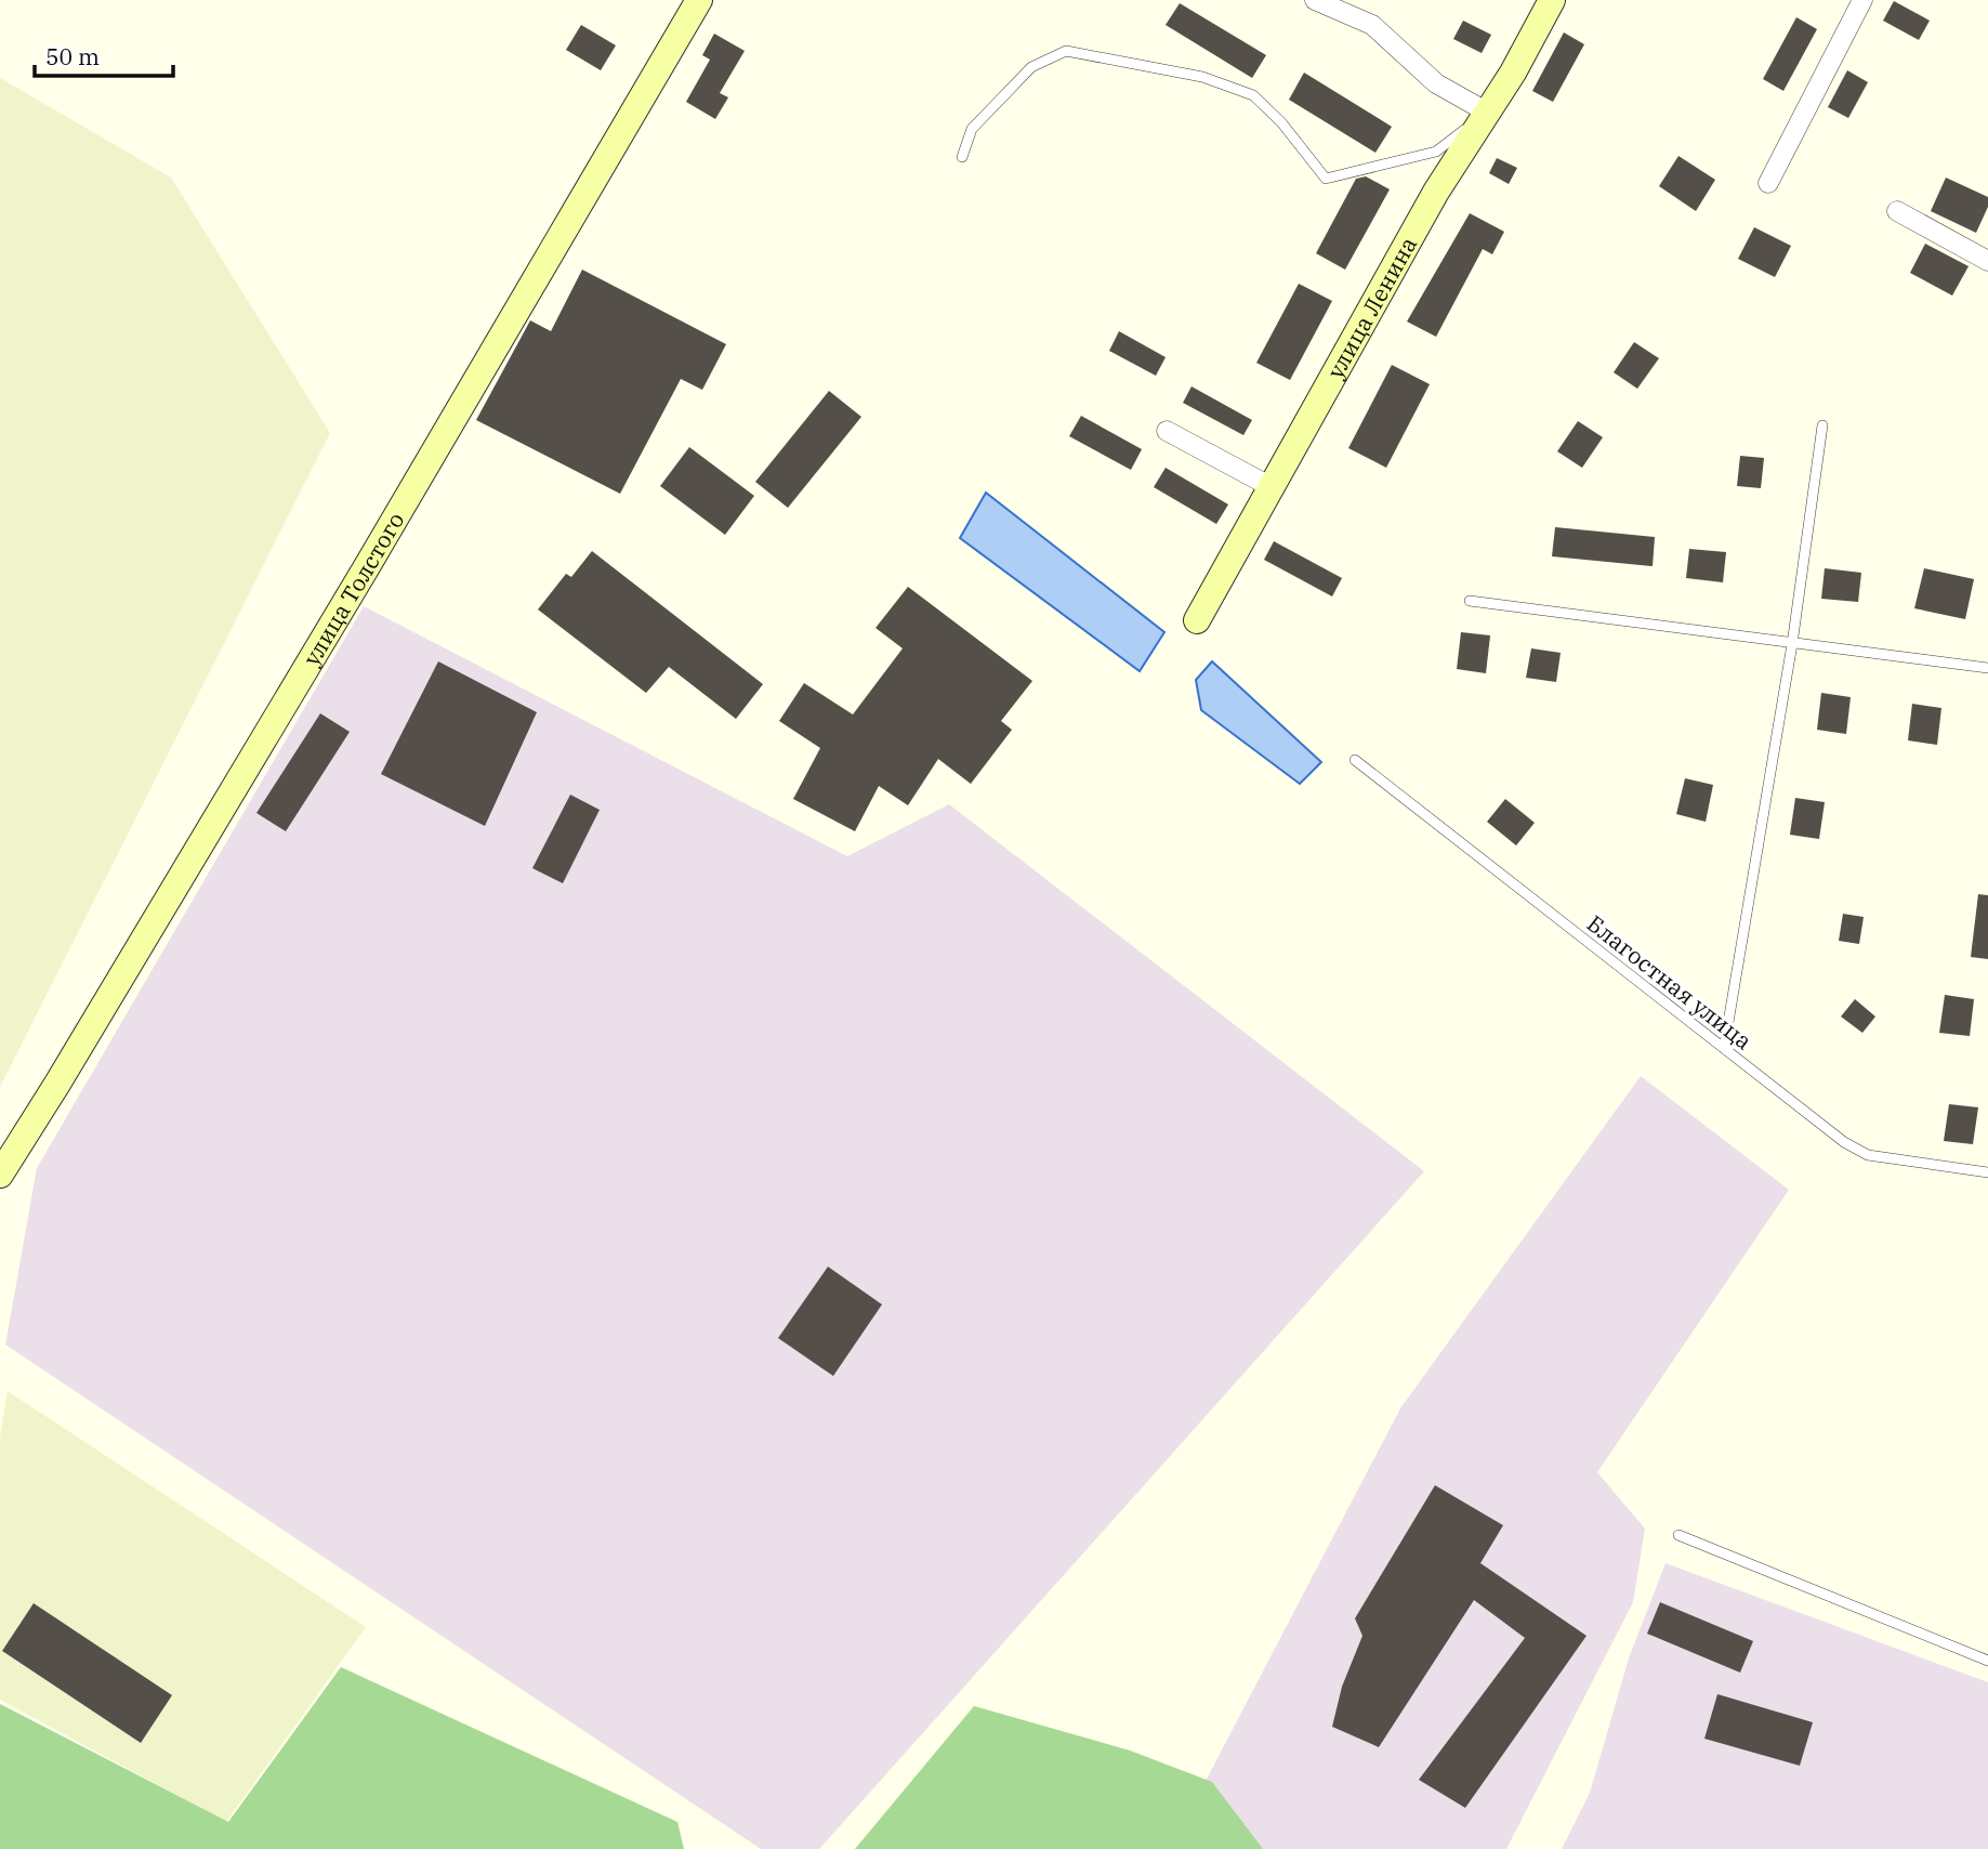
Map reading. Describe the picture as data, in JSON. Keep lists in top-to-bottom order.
{
  "streets": {
    "street": ["улица Ленина", "улица Толстого"],
    "lane": ["Благостная улица"]
  },
  "scale_bar": "50 m"
}
